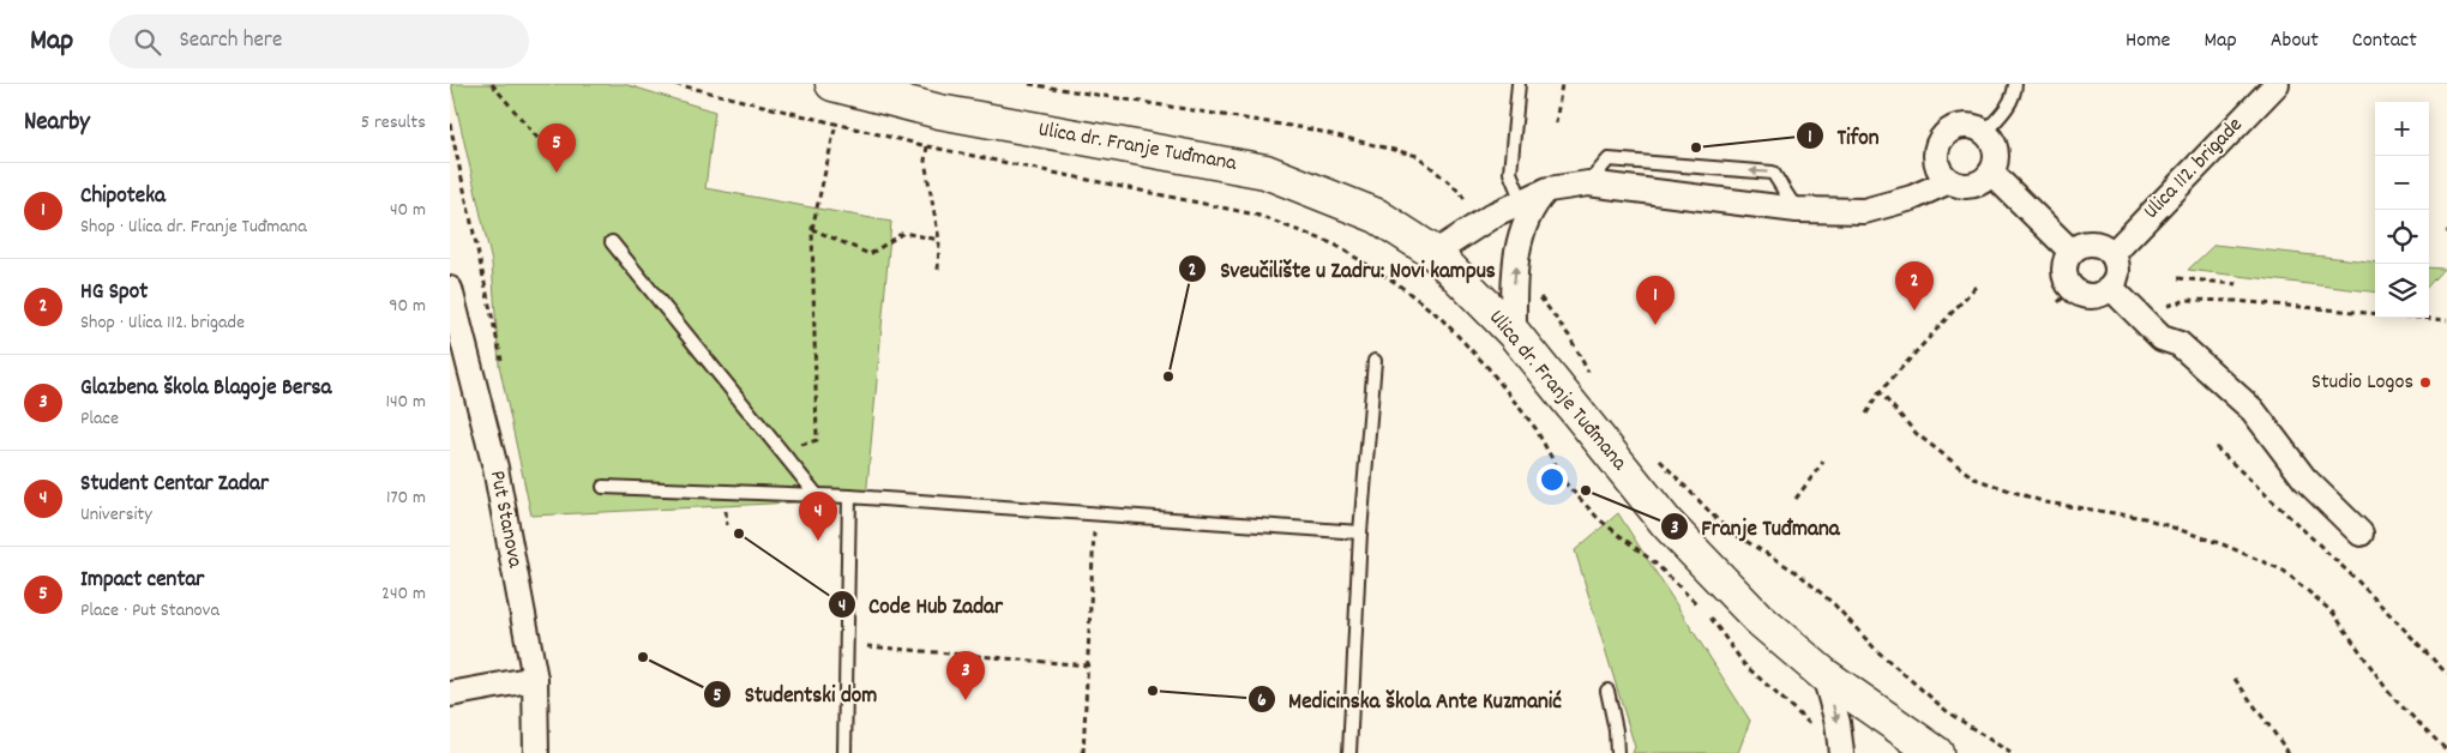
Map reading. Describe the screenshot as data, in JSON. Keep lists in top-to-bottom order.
{
  "streets": {
    "main road": ["Ulica dr. Franje Tuđmana"],
    "street": ["Ulica 112. brigade", "Put Stanova"]
  },
  "places": [
    "Tifon",
    "Sveučilište u Zadru: Novi kampus",
    "Studio Logos",
    "Franje Tuđmana",
    "Code Hub Zadar",
    "Studentski dom",
    "Medicinska škola Ante Kuzmanić"
  ],
  "page": {
    "header": "Map",
    "search": "Search here",
    "nav": [
      "Home",
      "Map",
      "About",
      "Contact"
    ],
    "heading": ["Nearby", "5 results"],
    "map_buttons": ["+", "−"],
    "pins": [
      "5",
      "2",
      "1",
      "4",
      "3"
    ],
    "list": [
      {
        "mark": "1",
        "name": "Chipoteka",
        "note": "Shop · Ulica dr. Franje Tuđmana",
        "value": "40 m"
      },
      {
        "mark": "2",
        "name": "HG Spot",
        "note": "Shop · Ulica 112. brigade",
        "value": "90 m"
      },
      {
        "mark": "3",
        "name": "Glazbena škola Blagoje Bersa",
        "note": "Place",
        "value": "140 m"
      },
      {
        "mark": "4",
        "name": "Student Centar Zadar",
        "note": "University",
        "value": "170 m"
      },
      {
        "mark": "5",
        "name": "Impact centar",
        "note": "Place · Put Stanova",
        "value": "240 m"
      }
    ]
  }
}
